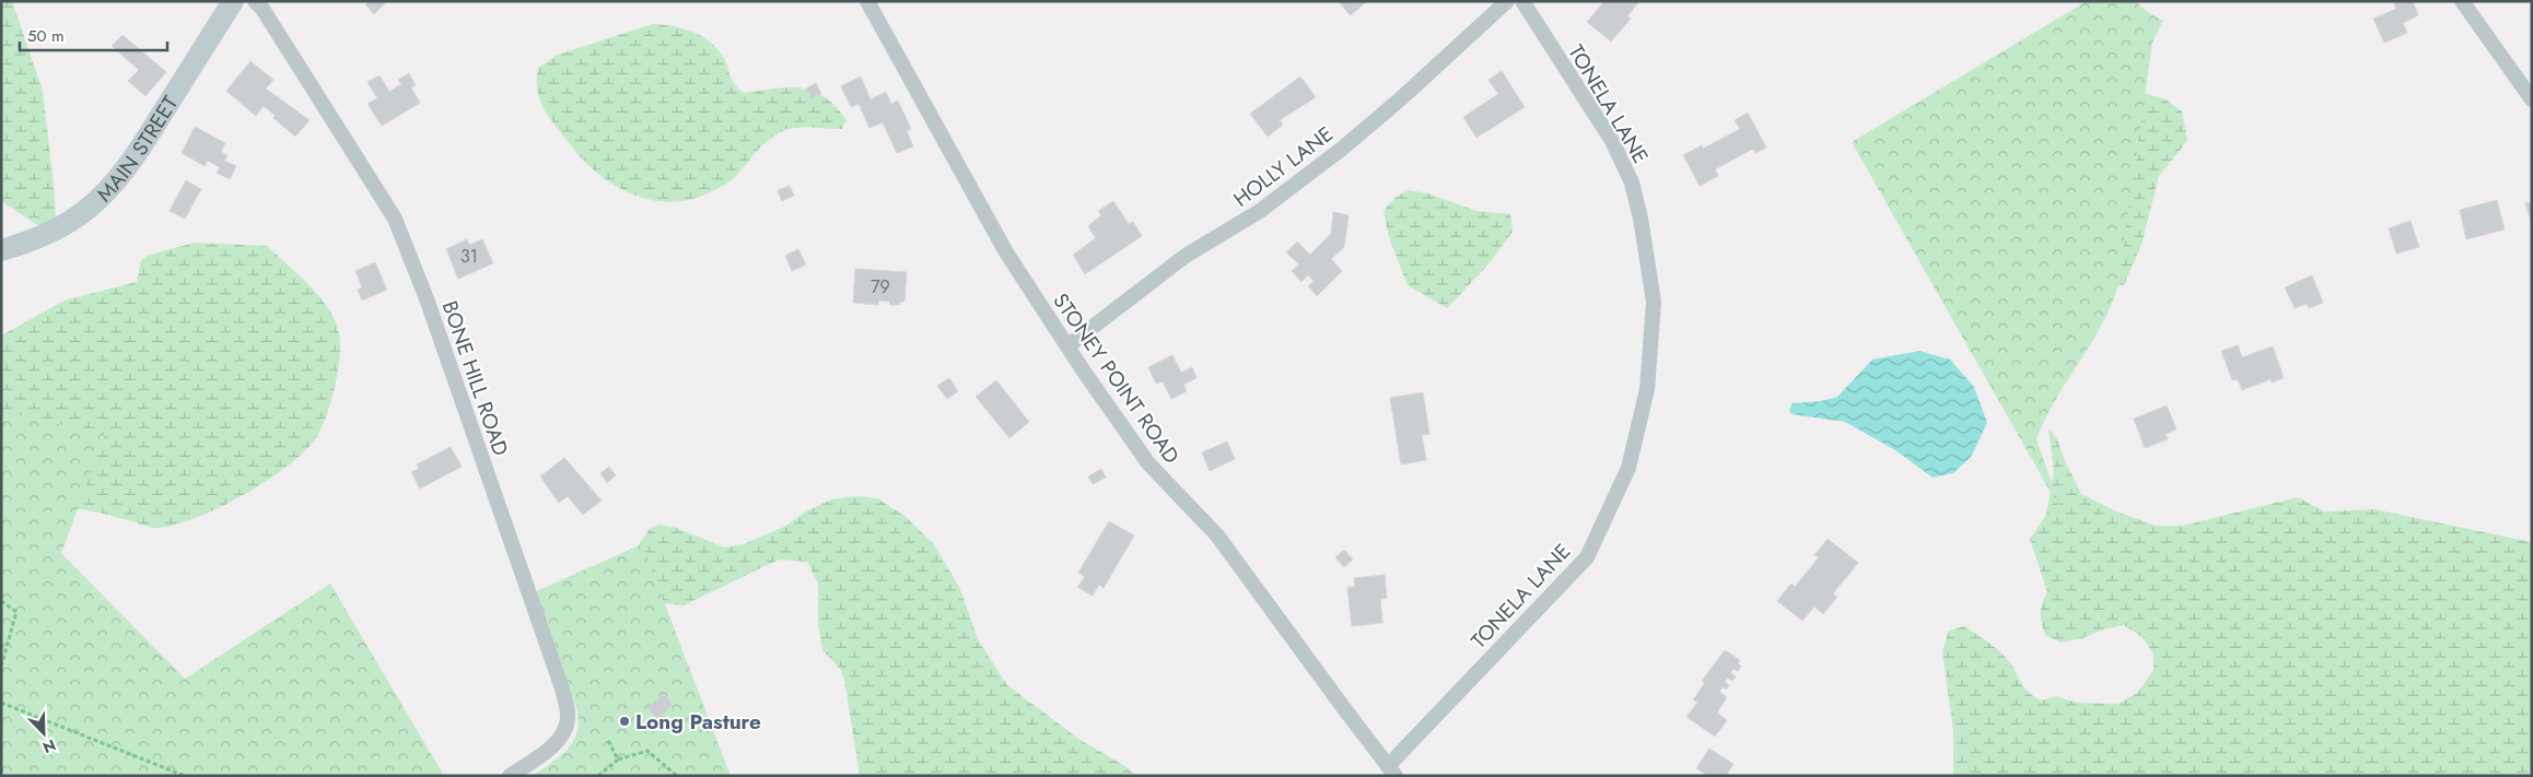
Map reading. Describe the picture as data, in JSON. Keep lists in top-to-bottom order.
{
  "streets": {
    "main road": ["MAIN STREET"],
    "street": [
      "TONELA LANE",
      "HOLLY LANE",
      "BONE HILL ROAD",
      "STONEY POINT ROAD"
    ]
  },
  "crossings": [
    ["TONELA LANE", "STONEY POINT ROAD"],
    ["HOLLY LANE", "STONEY POINT ROAD"]
  ],
  "places": ["Long Pasture"],
  "house_numbers": ["31", "79"],
  "scale_bar": "50 m",
  "north": "bottom right"
}
